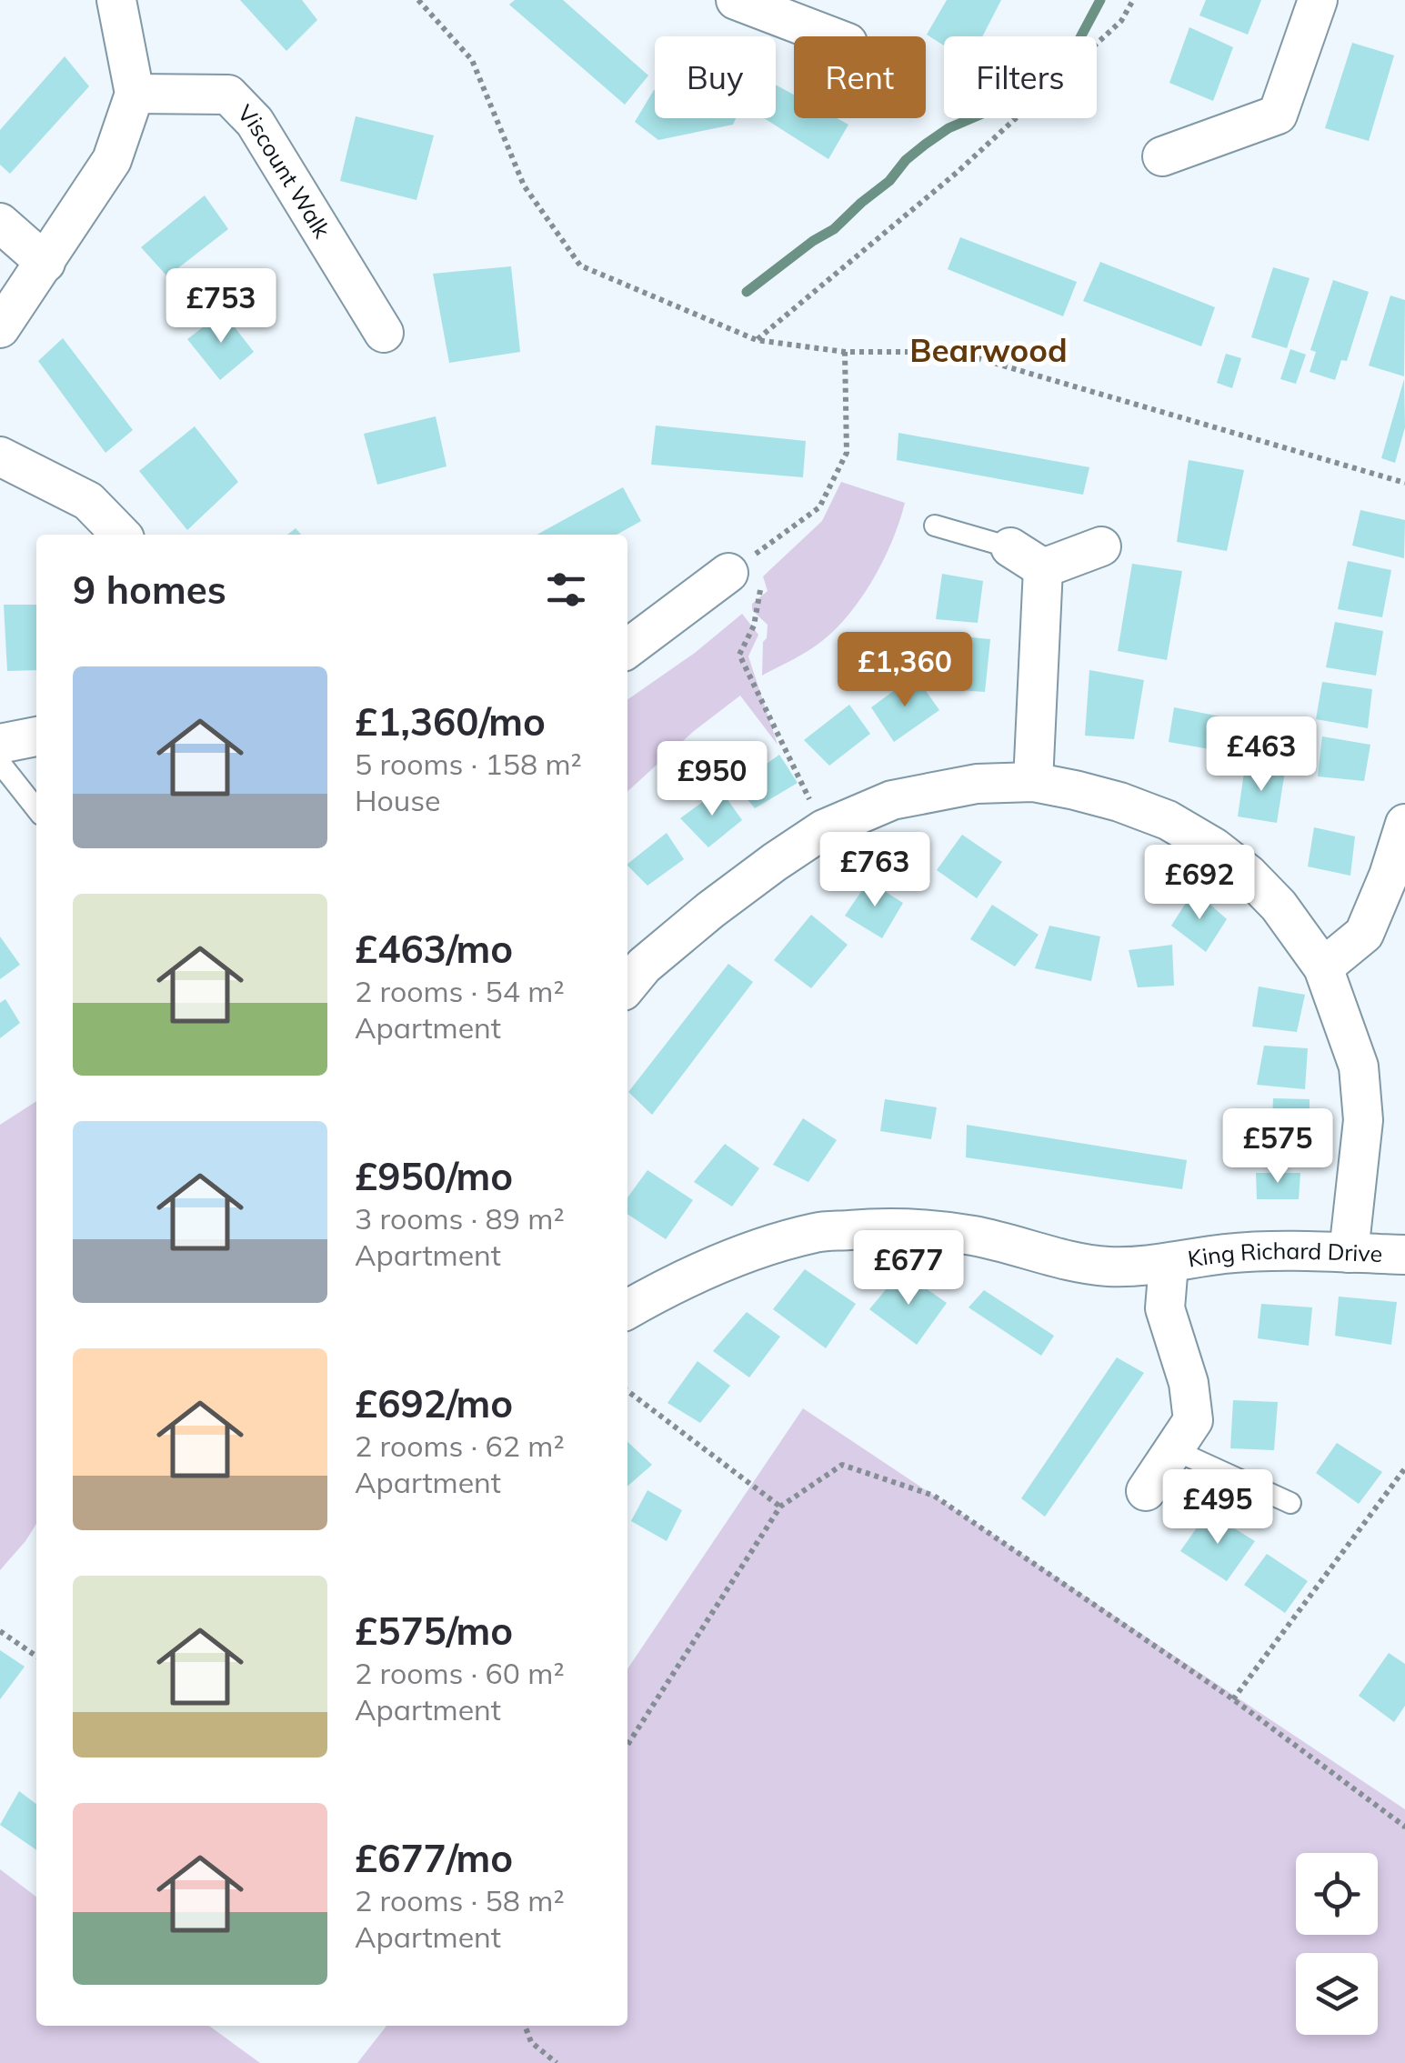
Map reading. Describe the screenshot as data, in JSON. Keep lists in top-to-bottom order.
{
  "streets": {
    "street": ["Viscount Walk", "King Richard Drive"]
  },
  "districts": ["Bearwood"],
  "page": {
    "chip": ["Buy", "Rent", "Filters"],
    "price": [
      "£753",
      "£1,360",
      "£463",
      "£950",
      "£763",
      "£692",
      "£575",
      "£677",
      "£495"
    ],
    "heading": "9 homes",
    "list": [
      {
        "name": "£1,360/mo",
        "note": "5 rooms · 158 m² · House"
      },
      {
        "name": "£463/mo",
        "note": "2 rooms · 54 m² · Apartment"
      },
      {
        "name": "£950/mo",
        "note": "3 rooms · 89 m² · Apartment"
      },
      {
        "name": "£692/mo",
        "note": "2 rooms · 62 m² · Apartment"
      },
      {
        "name": "£575/mo",
        "note": "2 rooms · 60 m² · Apartment"
      },
      {
        "name": "£677/mo",
        "note": "2 rooms · 58 m² · Apartment"
      }
    ]
  }
}
